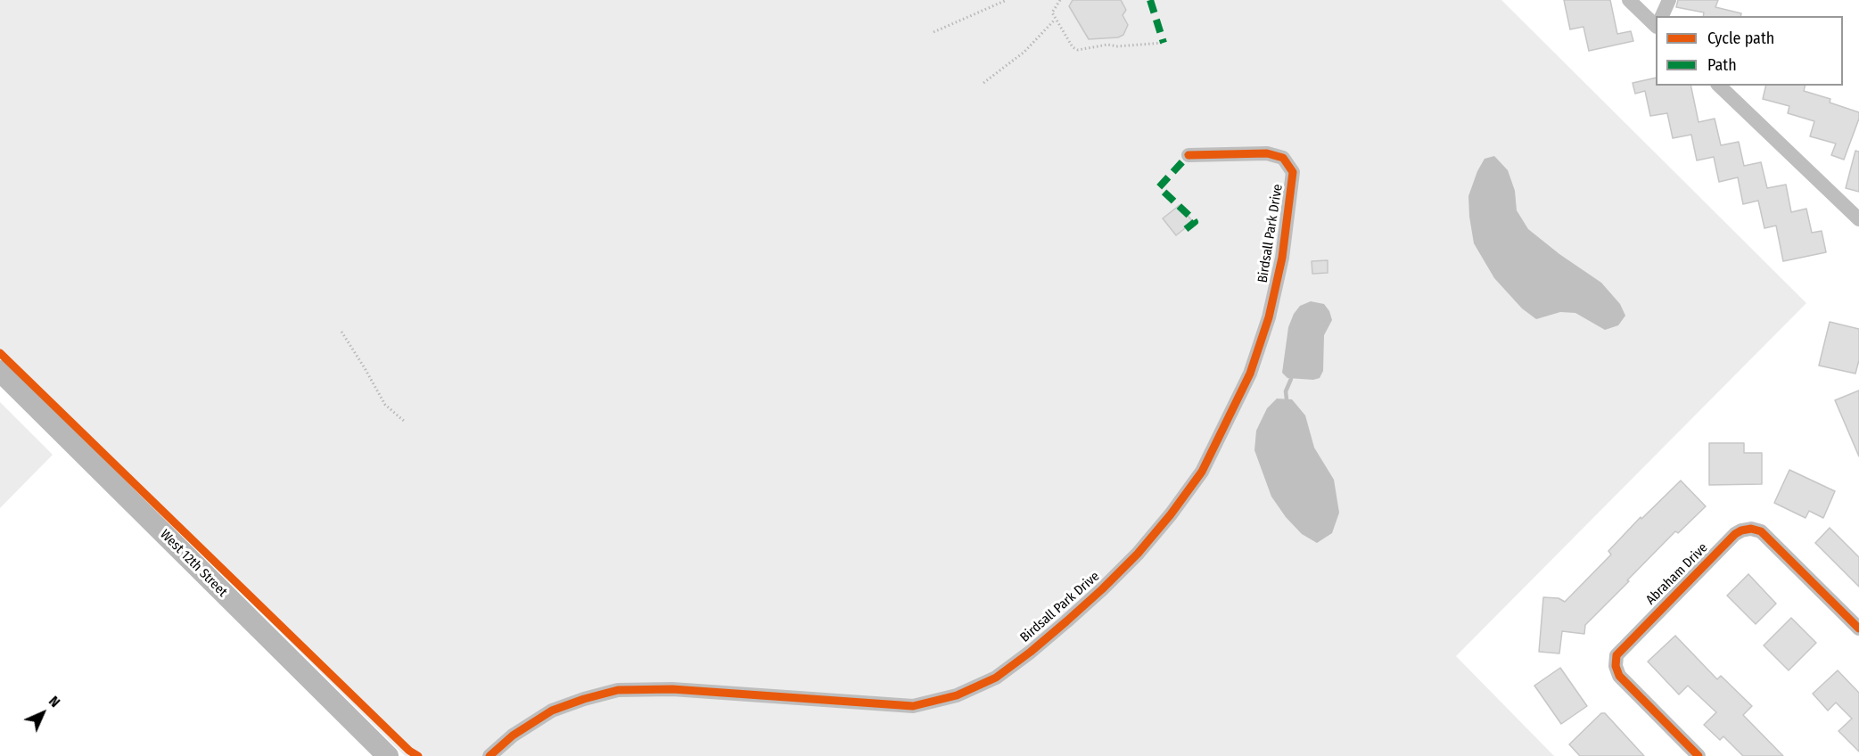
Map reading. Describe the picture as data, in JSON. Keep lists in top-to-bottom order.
{
  "streets": {
    "main road": ["West 12th Street"],
    "street": ["Birdsall Park Drive", "Abraham Drive"]
  },
  "legend": ["Cycle path", "Path"],
  "north": "top right"
}
